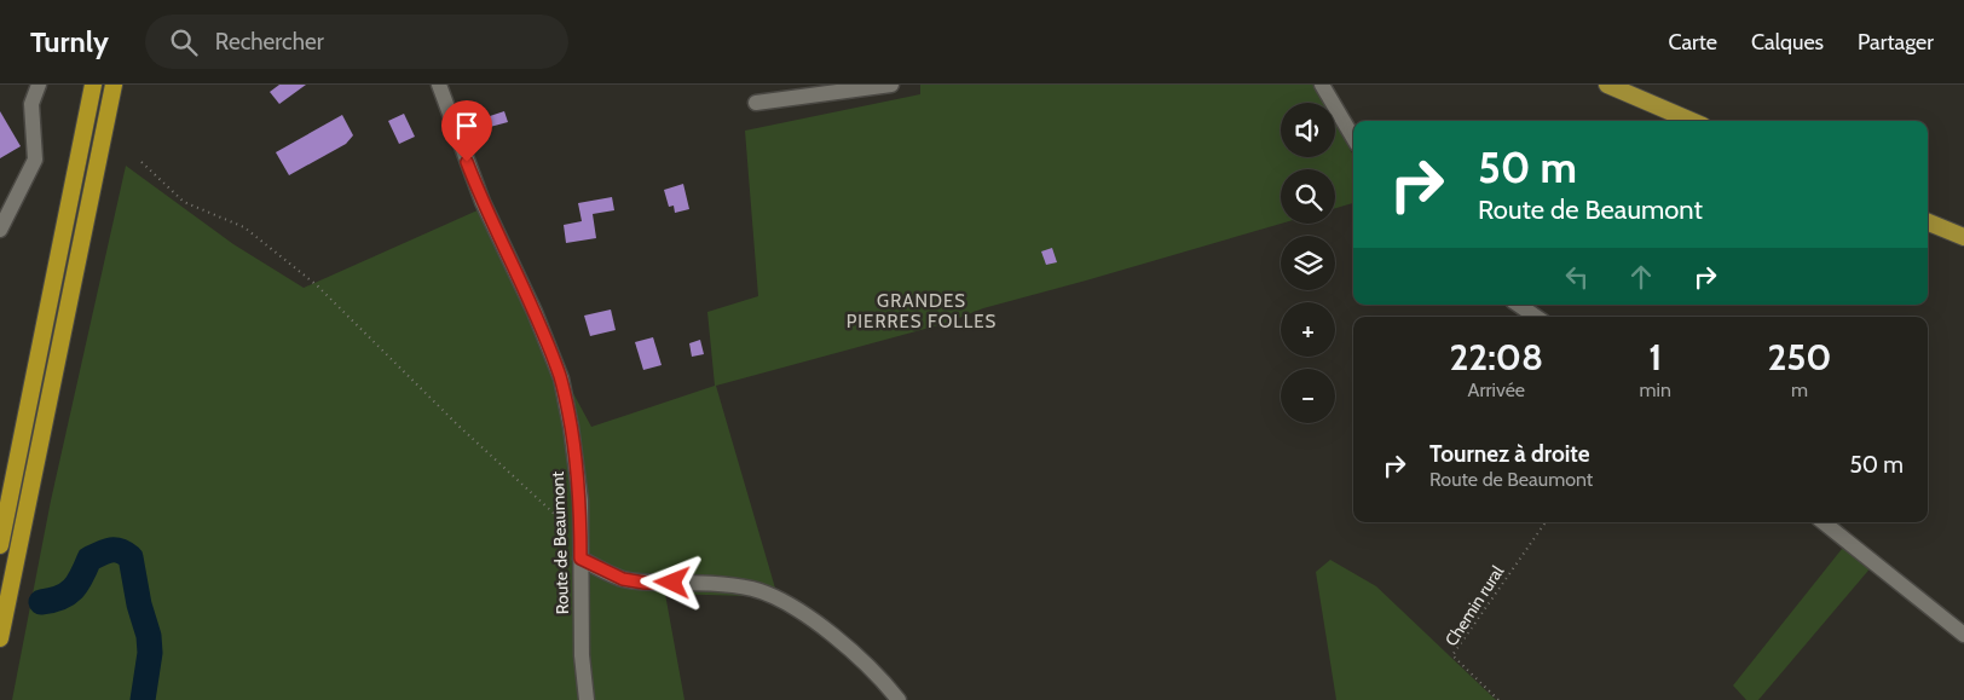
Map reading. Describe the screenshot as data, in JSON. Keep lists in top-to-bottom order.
{
  "streets": {
    "street": ["Route de Beaumont"],
    "path": ["Chemin rural"]
  },
  "districts": ["GRANDES PIERRES FOLLES"],
  "page": {
    "header": "Turnly",
    "search": "Rechercher",
    "nav": ["Carte", "Calques", "Partager"],
    "map_buttons": ["+", "−"],
    "turn": ["50 m", "Route de Beaumont"],
    "eta": [
      "22:08",
      "Arrivée",
      "1",
      "min",
      "250",
      "m"
    ],
    "list": [
      {
        "name": "Tournez à droite",
        "note": "Route de Beaumont",
        "value": "50 m"
      }
    ]
  }
}
